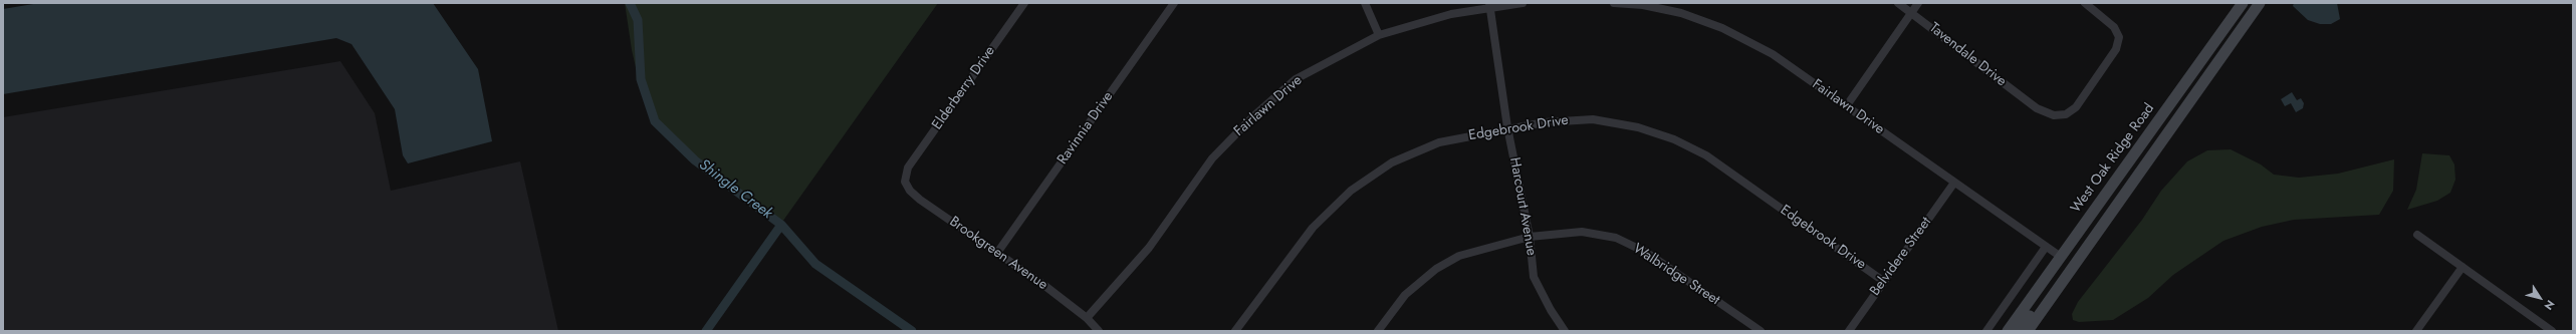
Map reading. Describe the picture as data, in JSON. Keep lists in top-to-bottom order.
{
  "streets": {
    "street": [
      "Tavendale Drive",
      "Elderberry Drive",
      "Fairlawn Drive",
      "Ravinnia Drive",
      "Edgebrook Drive",
      "West Oak Ridge Road",
      "Harcourt Avenue",
      "Brookgreen Avenue",
      "Belvidere Street",
      "Walbridge Street"
    ]
  },
  "crossings": [
    ["Elderberry Drive", "Brookgreen Avenue"],
    ["Fairlawn Drive", "West Oak Ridge Road"],
    ["Fairlawn Drive", "Harcourt Avenue"],
    ["Fairlawn Drive", "Brookgreen Avenue"],
    ["Fairlawn Drive", "Belvidere Street"],
    ["Ravinnia Drive", "Brookgreen Avenue"],
    ["Edgebrook Drive", "Harcourt Avenue"],
    ["Edgebrook Drive", "Belvidere Street"],
    ["Harcourt Avenue", "Walbridge Street"]
  ],
  "water": ["Shingle Creek"],
  "north": "bottom right"
}
